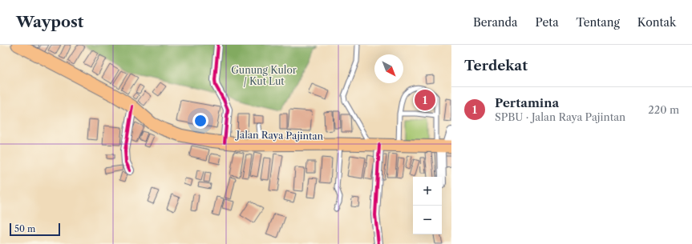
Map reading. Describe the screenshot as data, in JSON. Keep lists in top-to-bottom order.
{
  "streets": {
    "main road": ["Jalan Raya Pajintan"]
  },
  "parks": ["Gunung Kulor / Kut Lut"],
  "scale_bar": "50 m",
  "north": "bottom right",
  "page": {
    "header": "Waypost",
    "nav": [
      "Beranda",
      "Peta",
      "Tentang",
      "Kontak"
    ],
    "heading": "Terdekat",
    "list": [
      {
        "mark": "1",
        "name": "Pertamina",
        "note": "SPBU · Jalan Raya Pajintan",
        "value": "220 m"
      }
    ],
    "pins": "1",
    "map_buttons": ["+", "−"],
    "scale": "50 m"
  }
}
